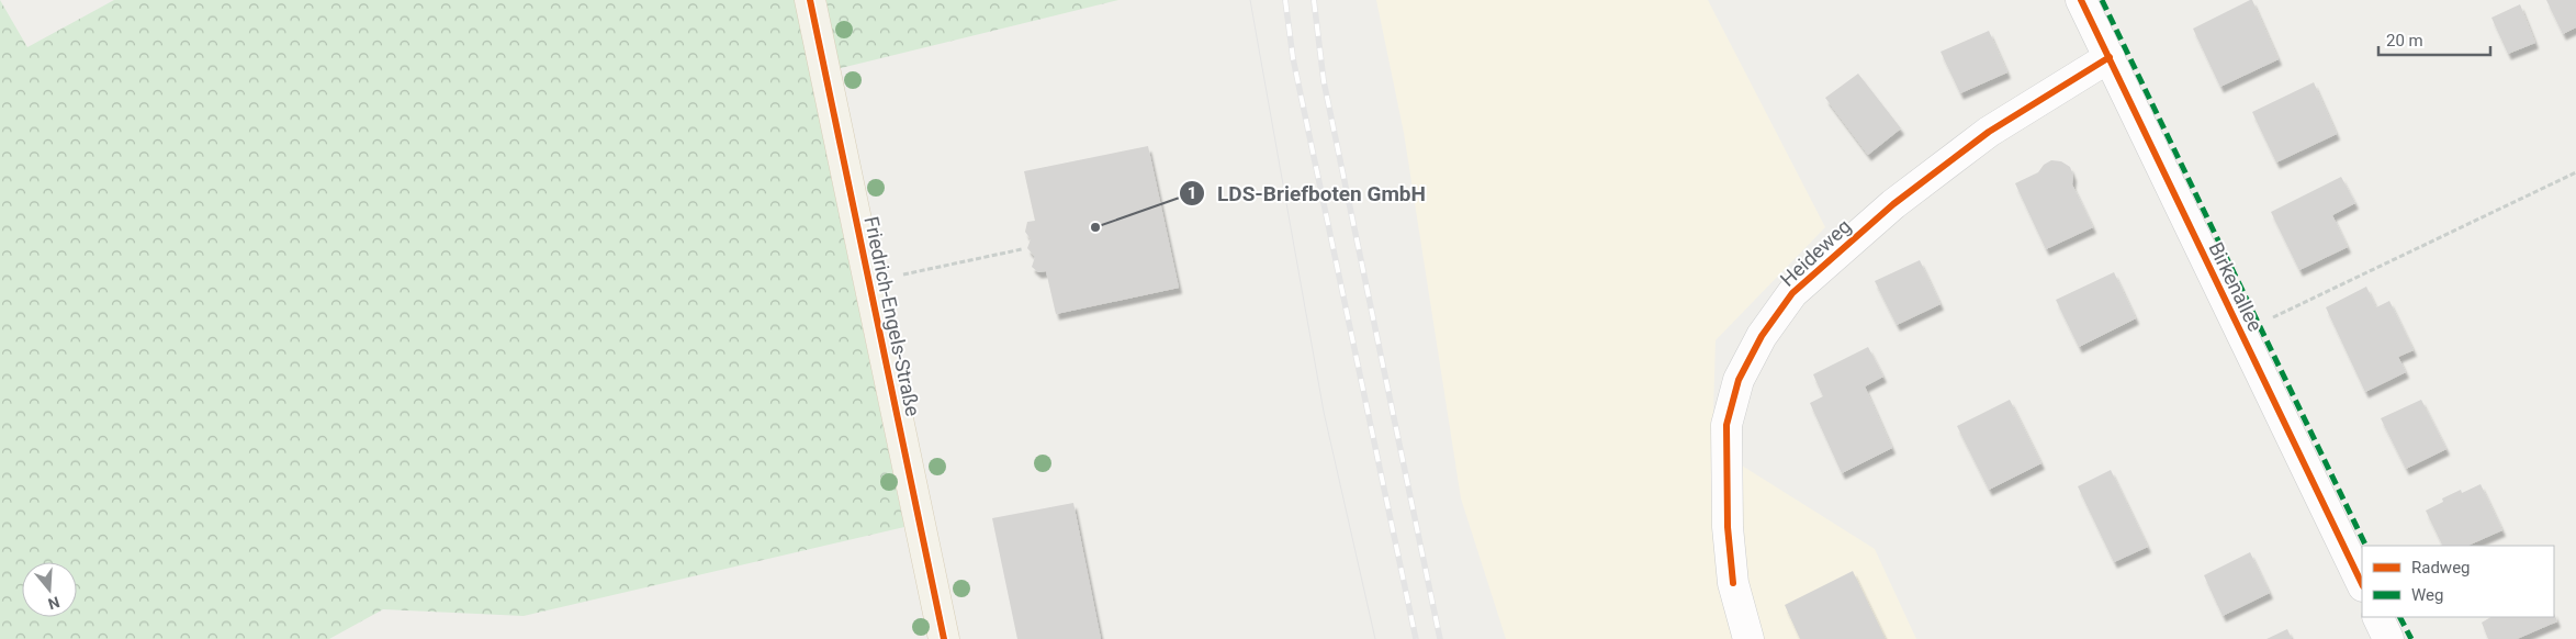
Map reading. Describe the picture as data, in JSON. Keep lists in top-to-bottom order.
{
  "streets": {
    "main road": ["Friedrich-Engels-Straße"],
    "street": ["Heideweg", "Birkenallee"]
  },
  "crossings": [
    ["Heideweg", "Birkenallee"]
  ],
  "places": ["LDS-Briefboten GmbH"],
  "legend": ["Radweg", "Weg"],
  "scale_bar": "20 m",
  "north": "bottom"
}
